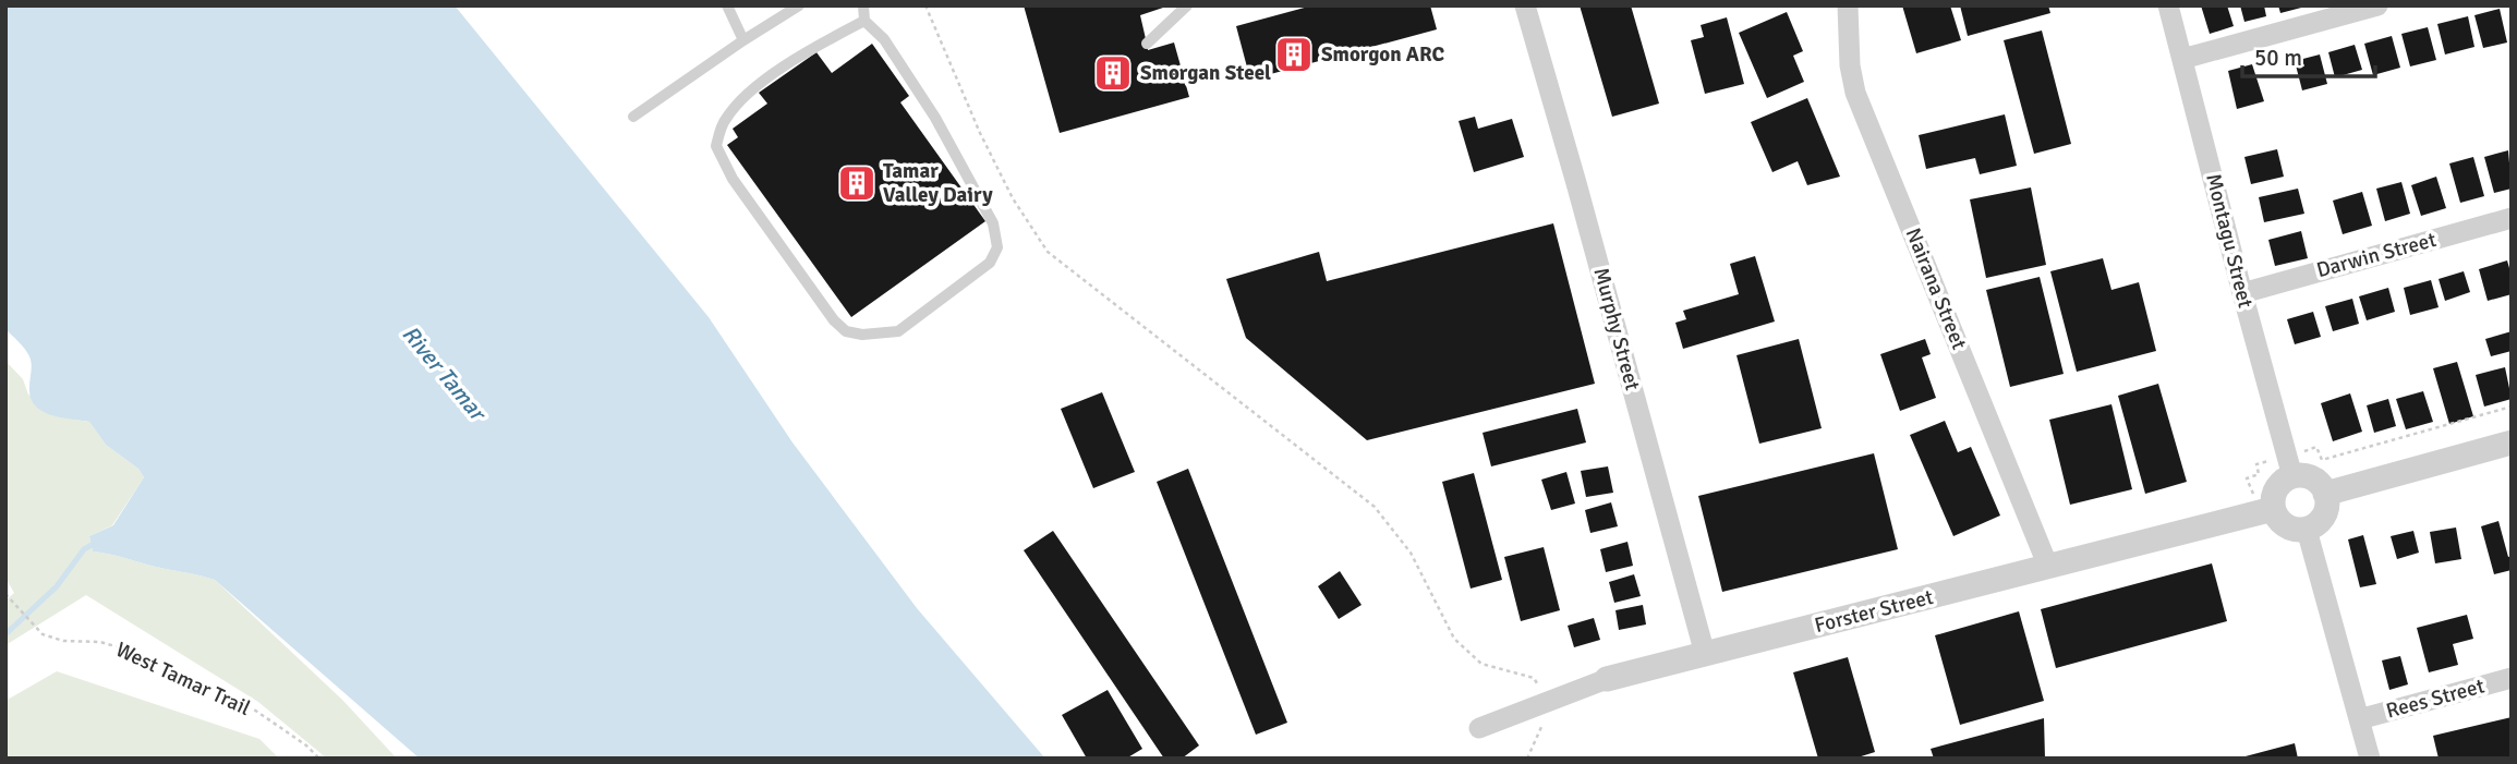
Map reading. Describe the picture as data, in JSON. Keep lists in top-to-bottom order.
{
  "streets": {
    "street": [
      "Montagu Street",
      "Darwin Street",
      "Nairana Street",
      "Murphy Street",
      "Forster Street",
      "Rees Street"
    ],
    "path": ["West Tamar Trail"]
  },
  "crossings": [
    ["Montagu Street", "Darwin Street"],
    ["Montagu Street", "Forster Street"],
    ["Nairana Street", "Forster Street"],
    ["Murphy Street", "Forster Street"]
  ],
  "water": ["River Tamar"],
  "places": {
    "building": ["Smorgon ARC", "Smorgan Steel", "Tamar Valley Dairy"]
  },
  "scale_bar": "50 m"
}
